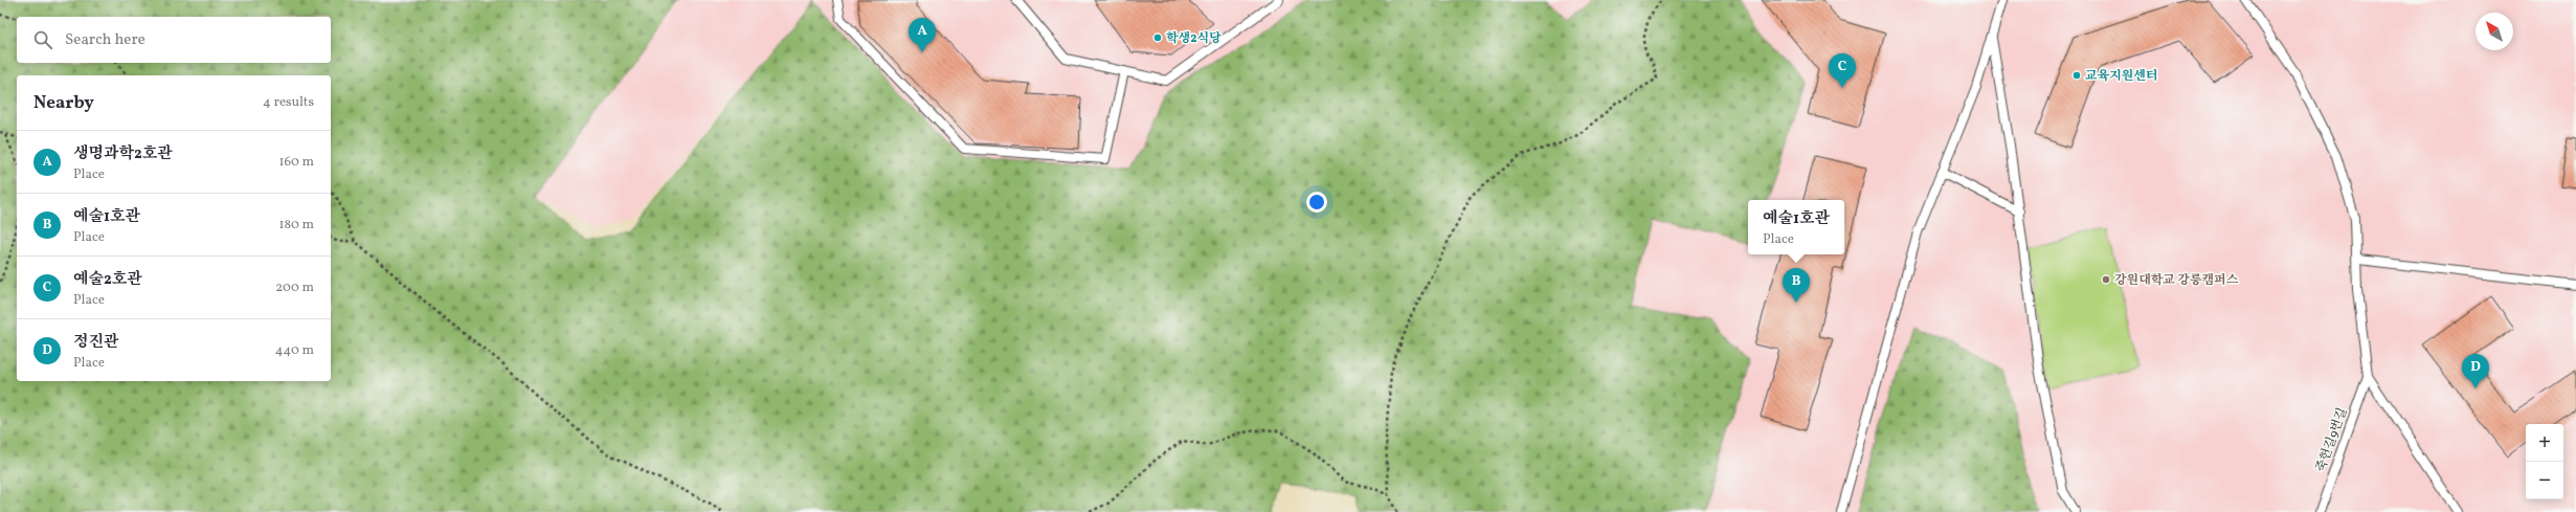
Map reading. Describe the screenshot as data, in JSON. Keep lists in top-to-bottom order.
{
  "streets": {
    "lane": ["죽헌길9번길"]
  },
  "places": ["학생2식당", "교육지원센터", "강원대학교 강릉캠퍼스"],
  "north": "top left",
  "page": {
    "search": "Search here",
    "pins": [
      "A",
      "C",
      "B",
      "D"
    ],
    "heading": ["Nearby", "4 results"],
    "list": [
      {
        "mark": "A",
        "name": "생명과학2호관",
        "note": "Place",
        "value": "160 m"
      },
      {
        "mark": "B",
        "name": "예술1호관",
        "note": "Place",
        "value": "180 m"
      },
      {
        "mark": "C",
        "name": "예술2호관",
        "note": "Place",
        "value": "200 m"
      },
      {
        "mark": "D",
        "name": "정진관",
        "note": "Place",
        "value": "440 m"
      }
    ],
    "popup": ["예술1호관", "Place"],
    "map_buttons": ["+", "−"]
  }
}
